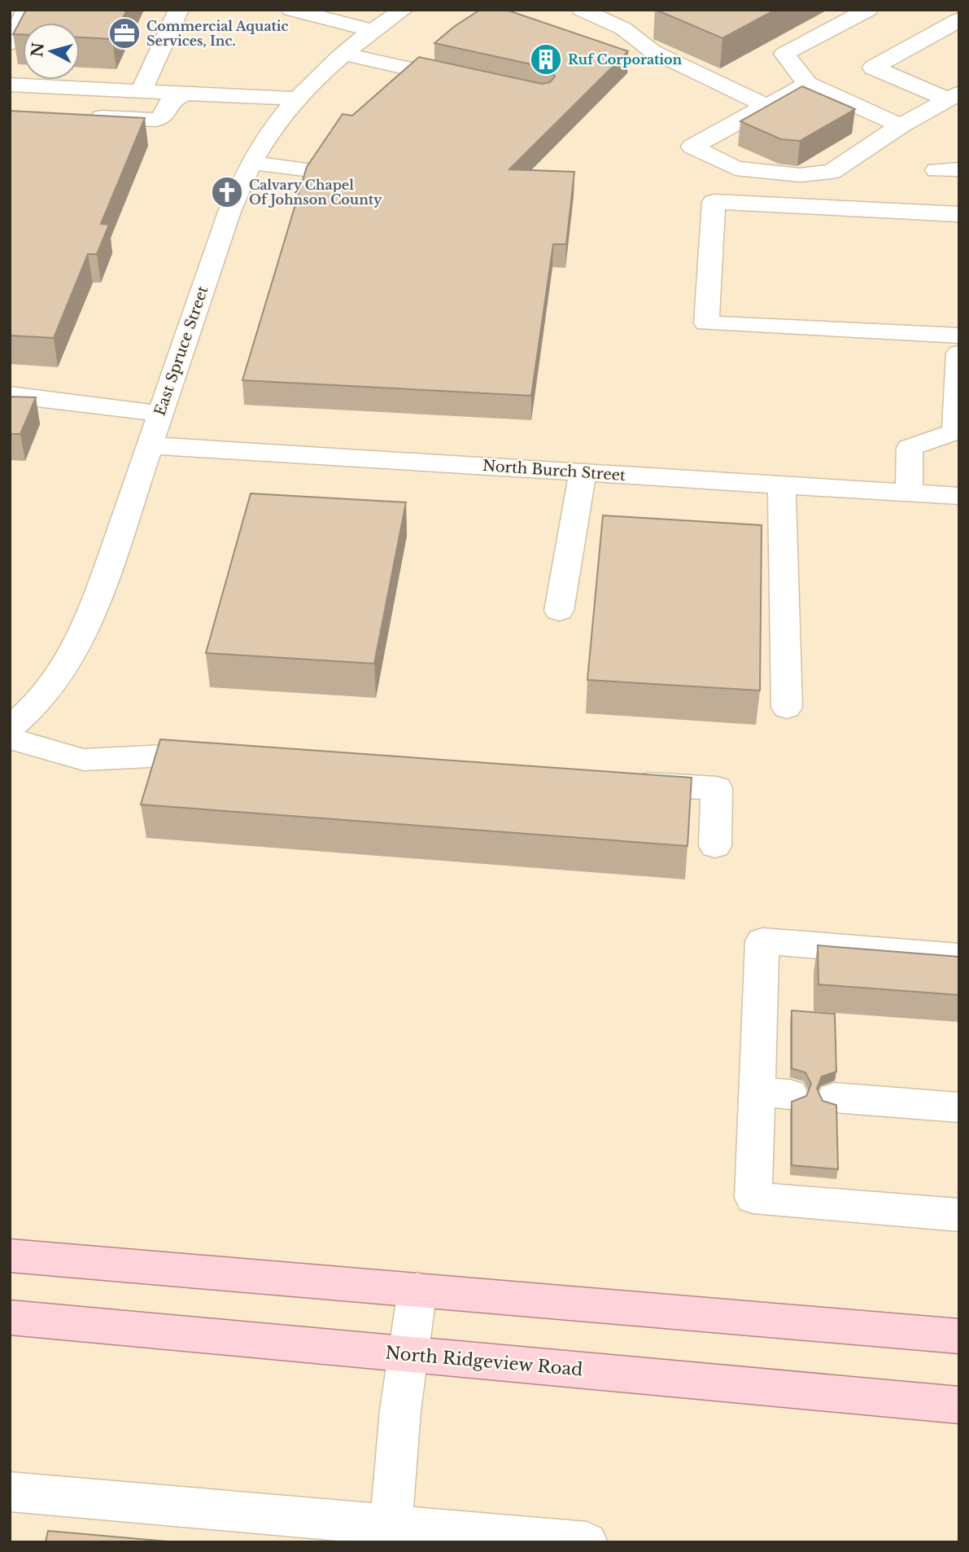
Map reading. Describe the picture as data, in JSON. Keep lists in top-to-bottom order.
{
  "streets": {
    "main road": ["North Ridgeview Road"],
    "street": ["East Spruce Street", "North Burch Street"]
  },
  "crossings": [
    ["East Spruce Street", "North Burch Street"]
  ],
  "places": {
    "office": ["Commercial Aquatic Services, Inc."],
    "building": ["Ruf Corporation"],
    "church": ["Calvary Chapel Of Johnson County"]
  },
  "north": "left"
}
